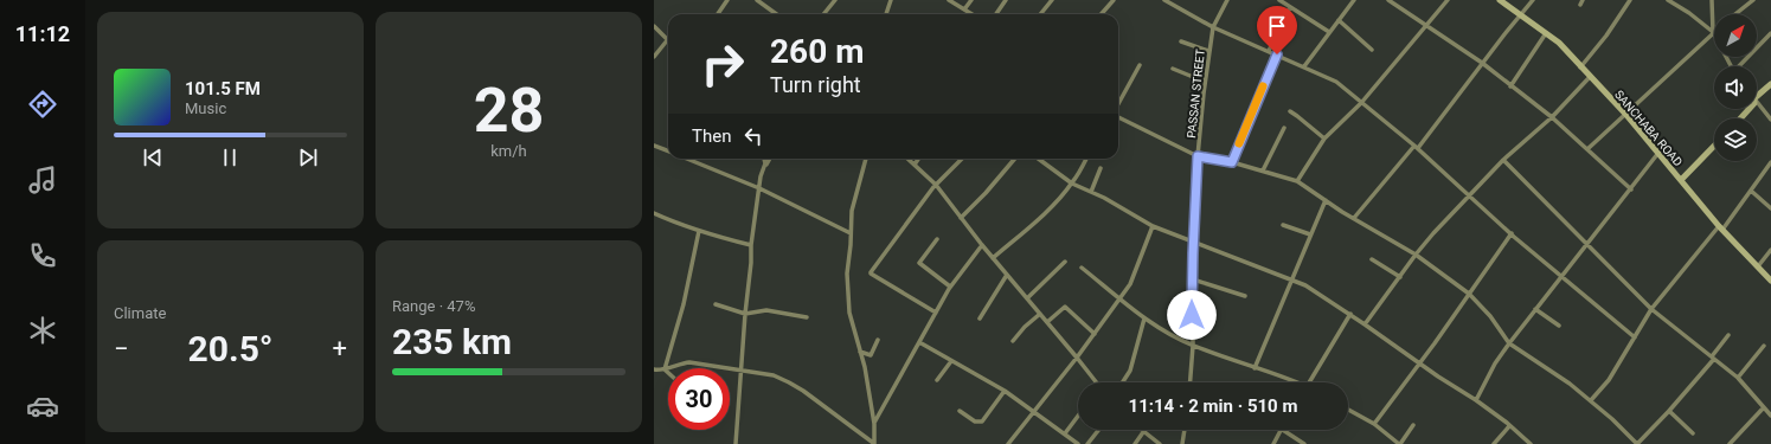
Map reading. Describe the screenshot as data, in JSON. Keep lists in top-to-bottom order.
{
  "streets": {
    "street": ["PASSAN STREET", "SANCHABA ROAD"]
  },
  "north": "top right",
  "page": {
    "tabs": "11:12",
    "tile": [
      ["28", "km/h"],
      "Climate",
      ["Range · 47%", "235 km"]
    ],
    "turn": ["260 m", "Turn right"],
    "song": ["101.5 FM", "Music"],
    "then": "Then",
    "heat": ["−", "20.5°", "+"],
    "limit": "30",
    "trip": "11:14 · 2 min · 510 m"
  }
}
